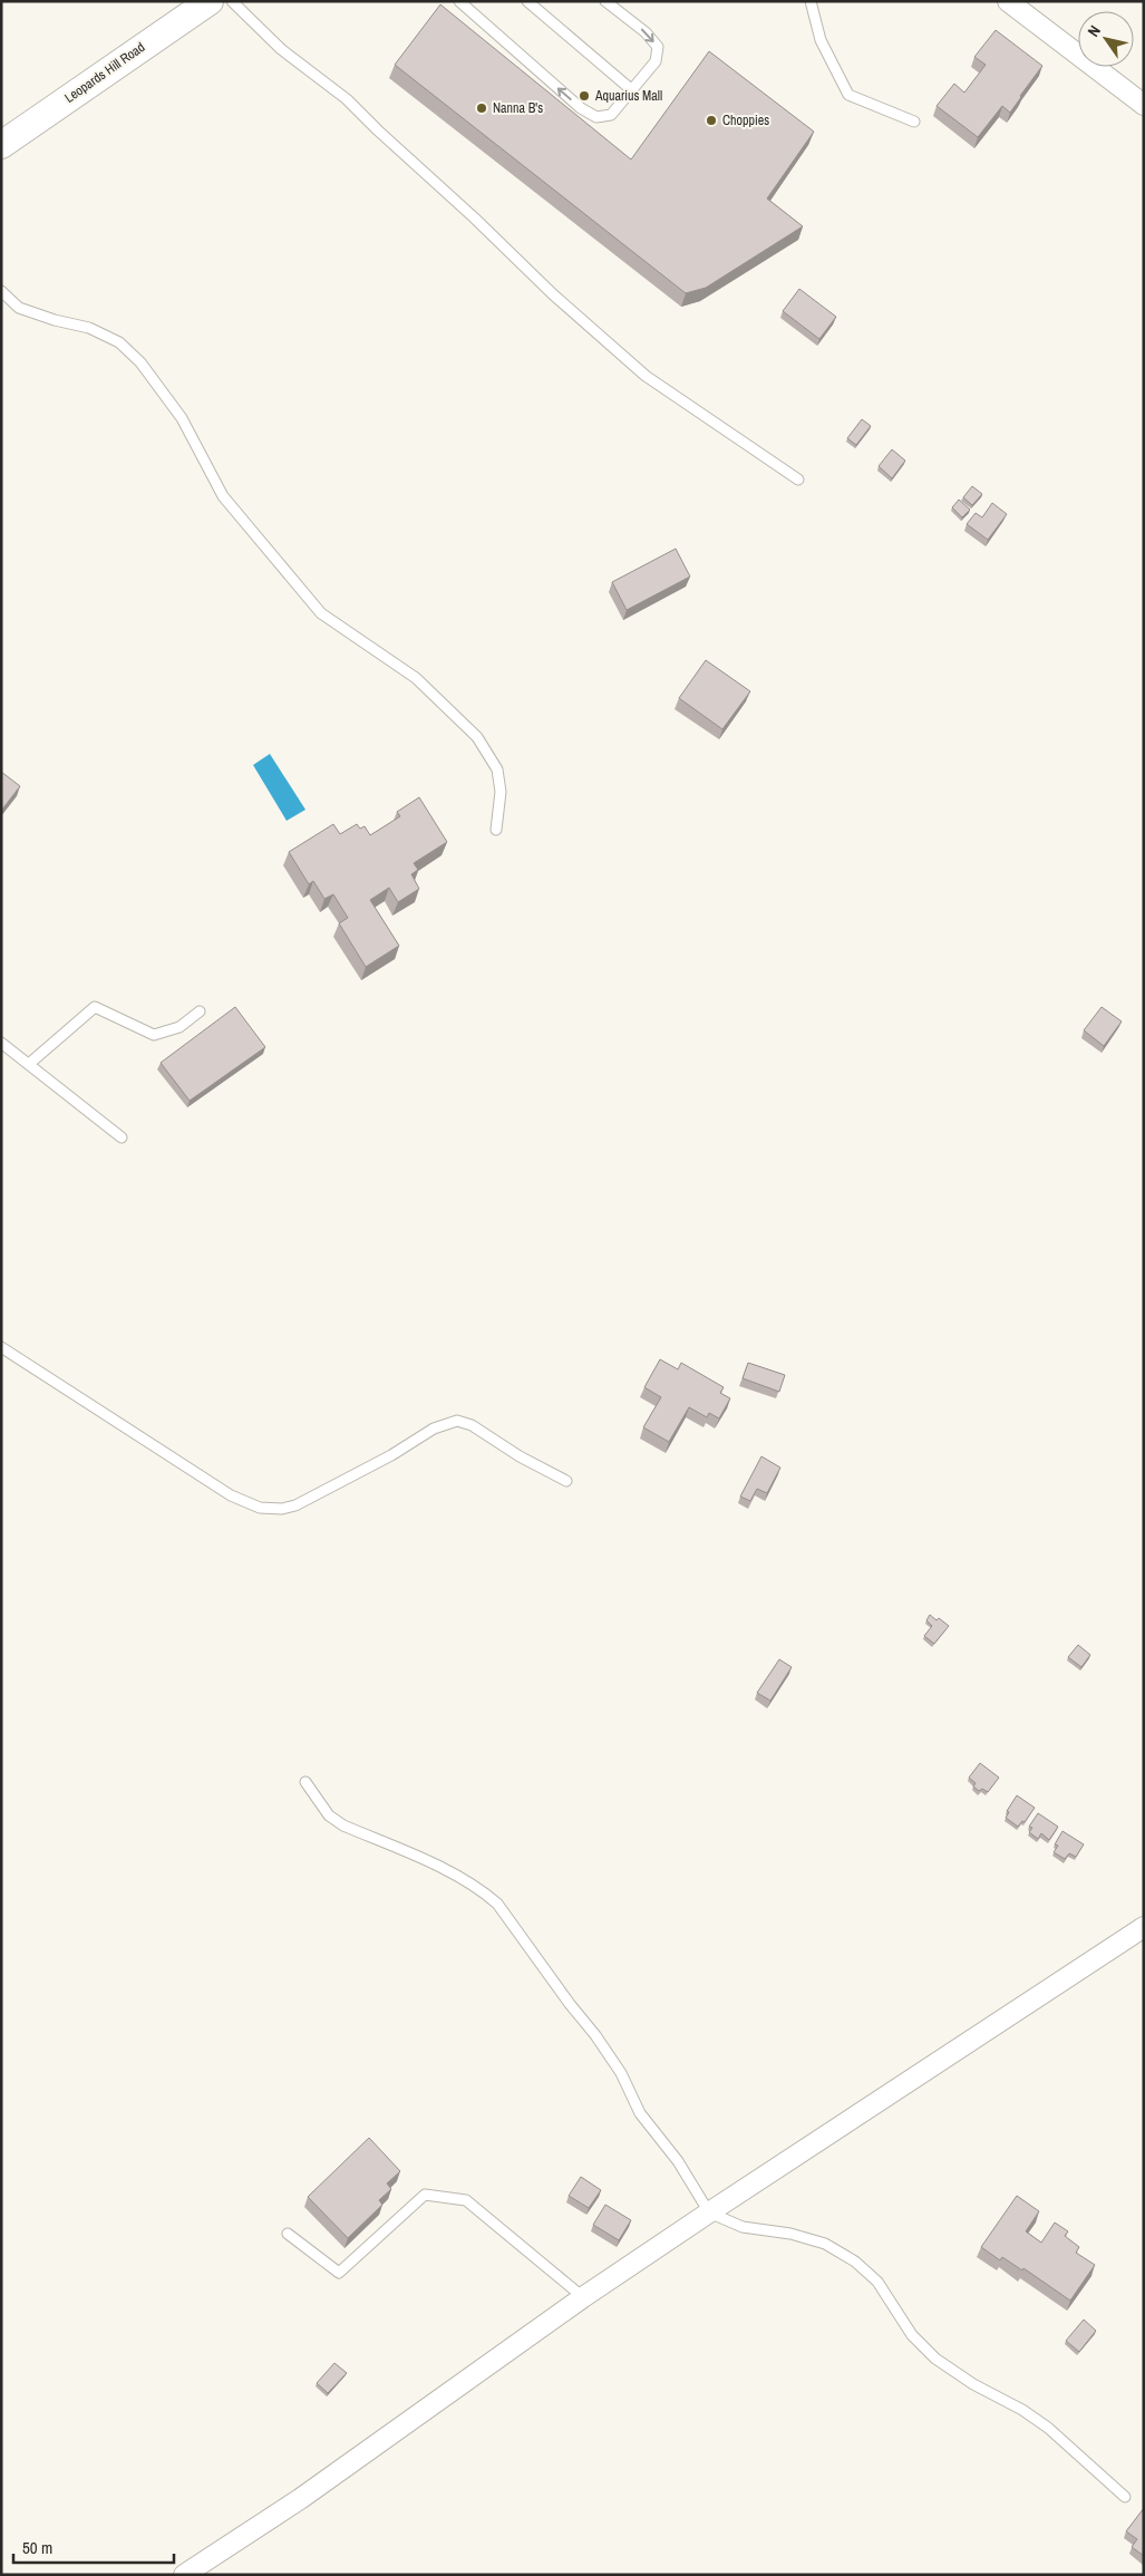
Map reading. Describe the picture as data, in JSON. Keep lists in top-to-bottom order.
{
  "streets": {
    "main road": ["Leopards Hill Road"]
  },
  "places": ["Aquarius Mall", "Nanna B's", "Choppies"],
  "scale_bar": "50 m",
  "north": "top left"
}
